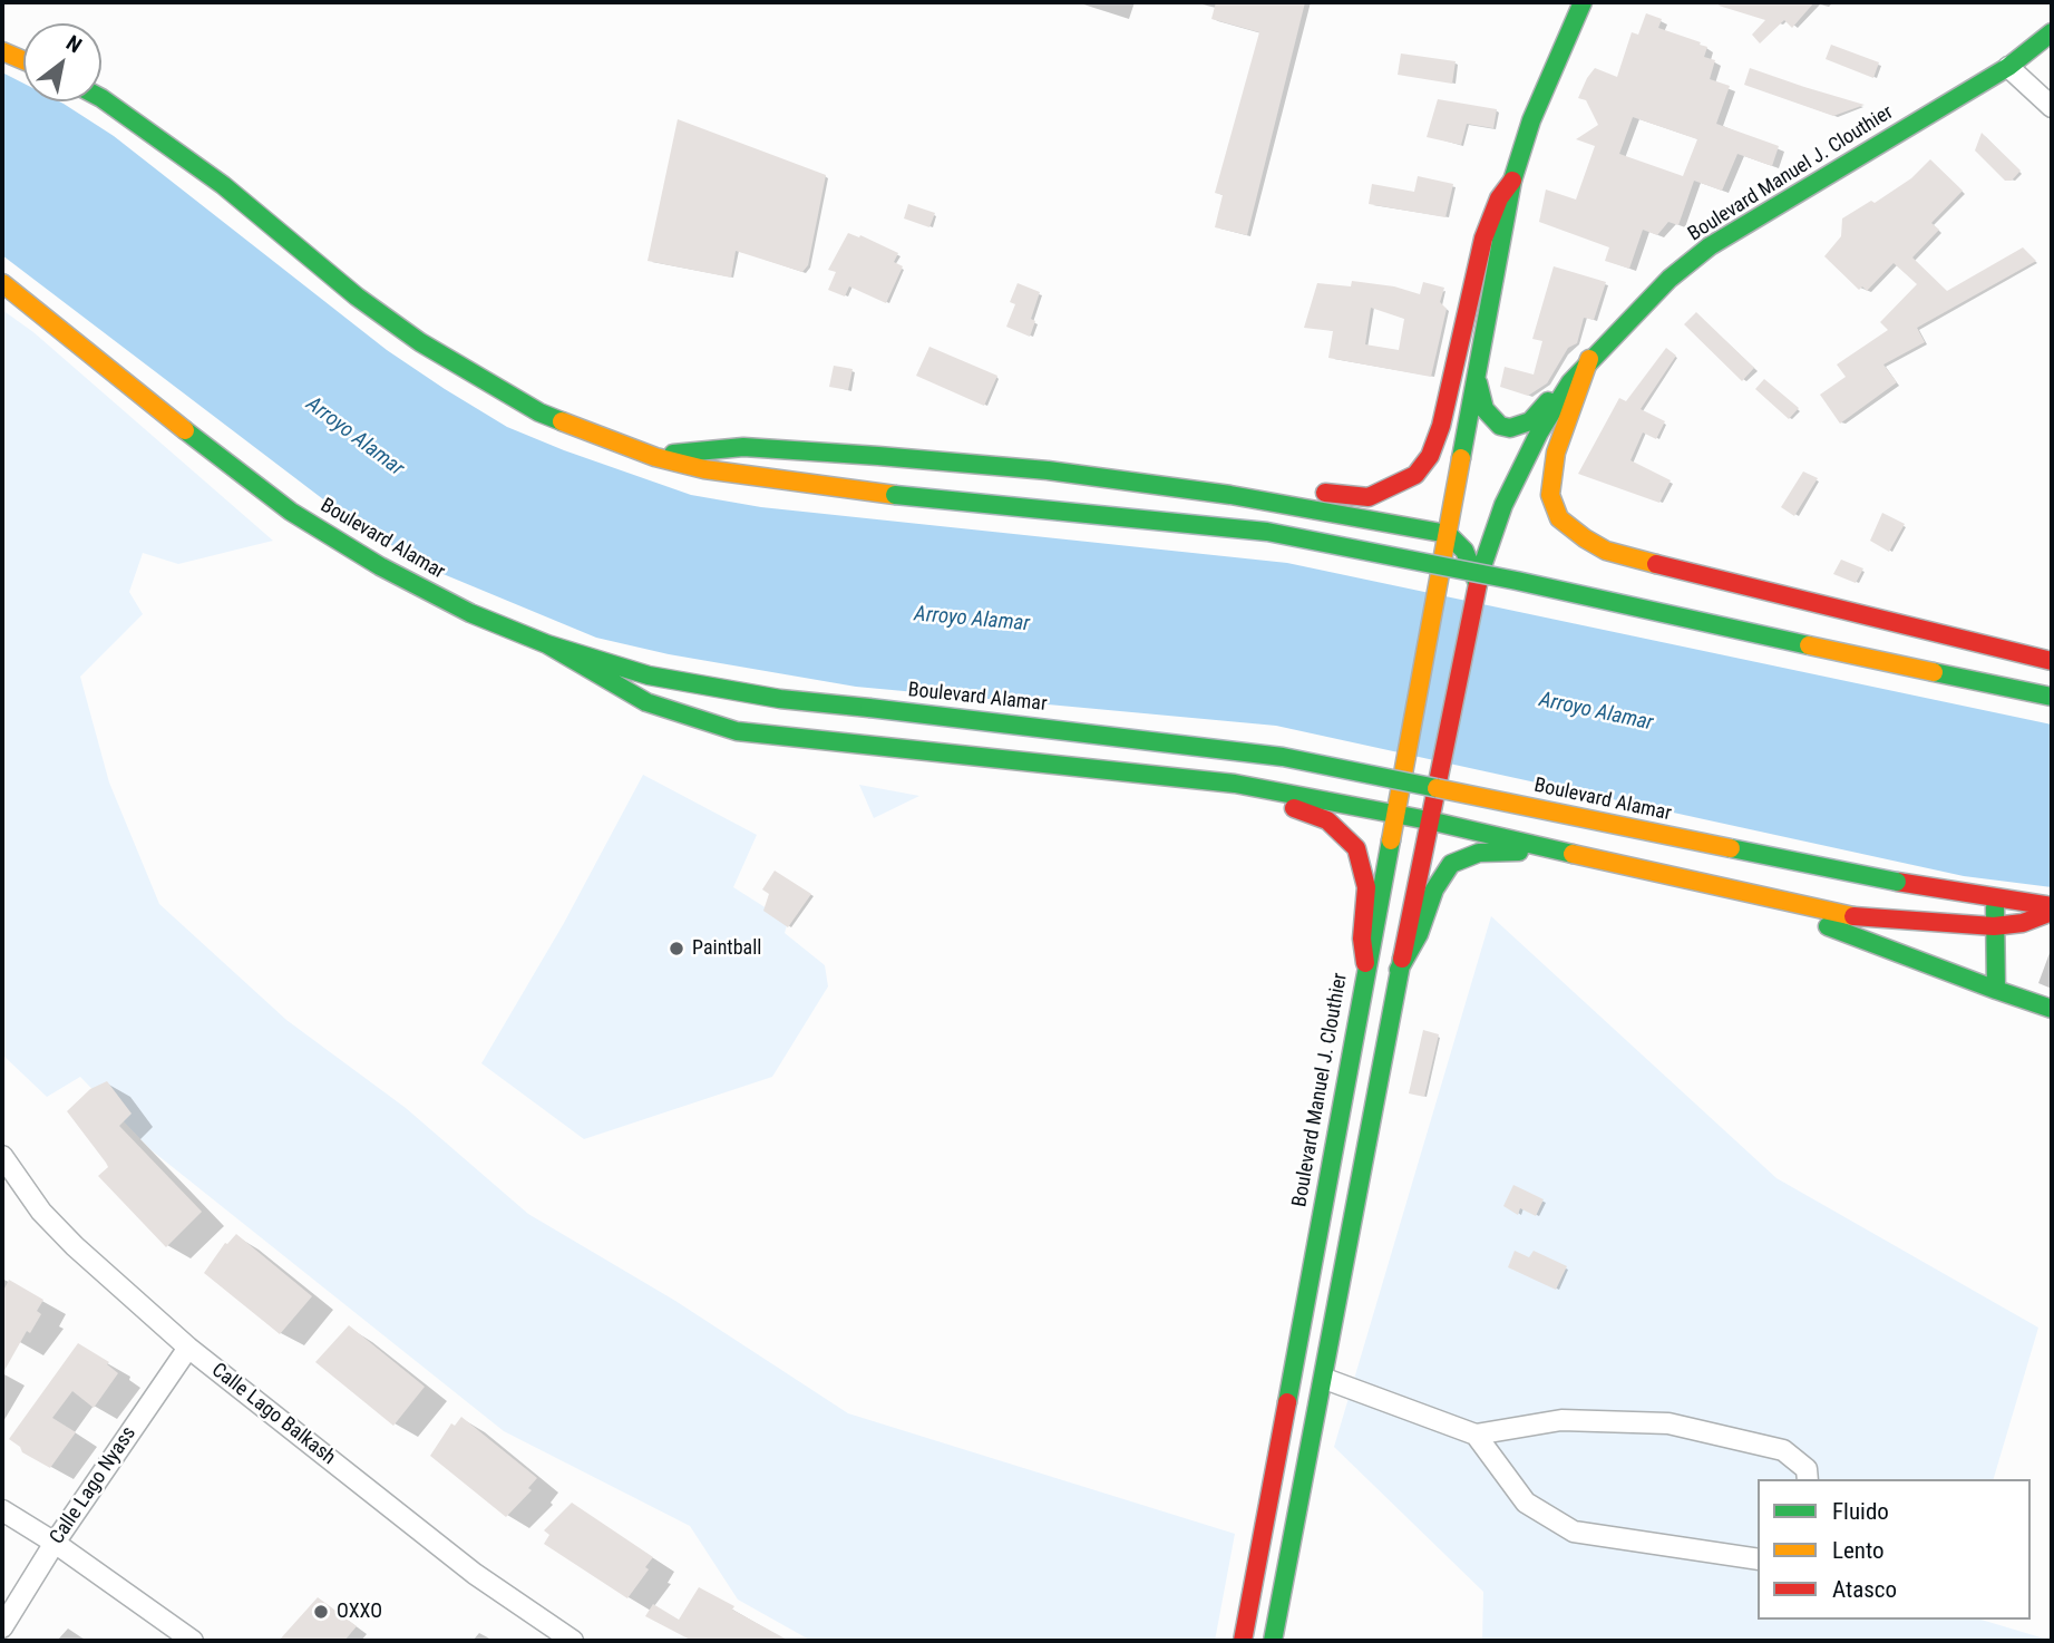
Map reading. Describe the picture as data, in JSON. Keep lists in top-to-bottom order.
{
  "streets": {
    "main road": ["Boulevard Manuel J. Clouthier", "Boulevard Alamar"],
    "street": ["Calle Lago Balkash", "Calle Lago Nyass"]
  },
  "crossings": [
    ["Calle Lago Balkash", "Calle Lago Nyass"]
  ],
  "water": ["Arroyo Alamar"],
  "places": ["Paintball", "OXXO"],
  "legend": ["Fluido", "Lento", "Atasco"],
  "north": "top right"
}
